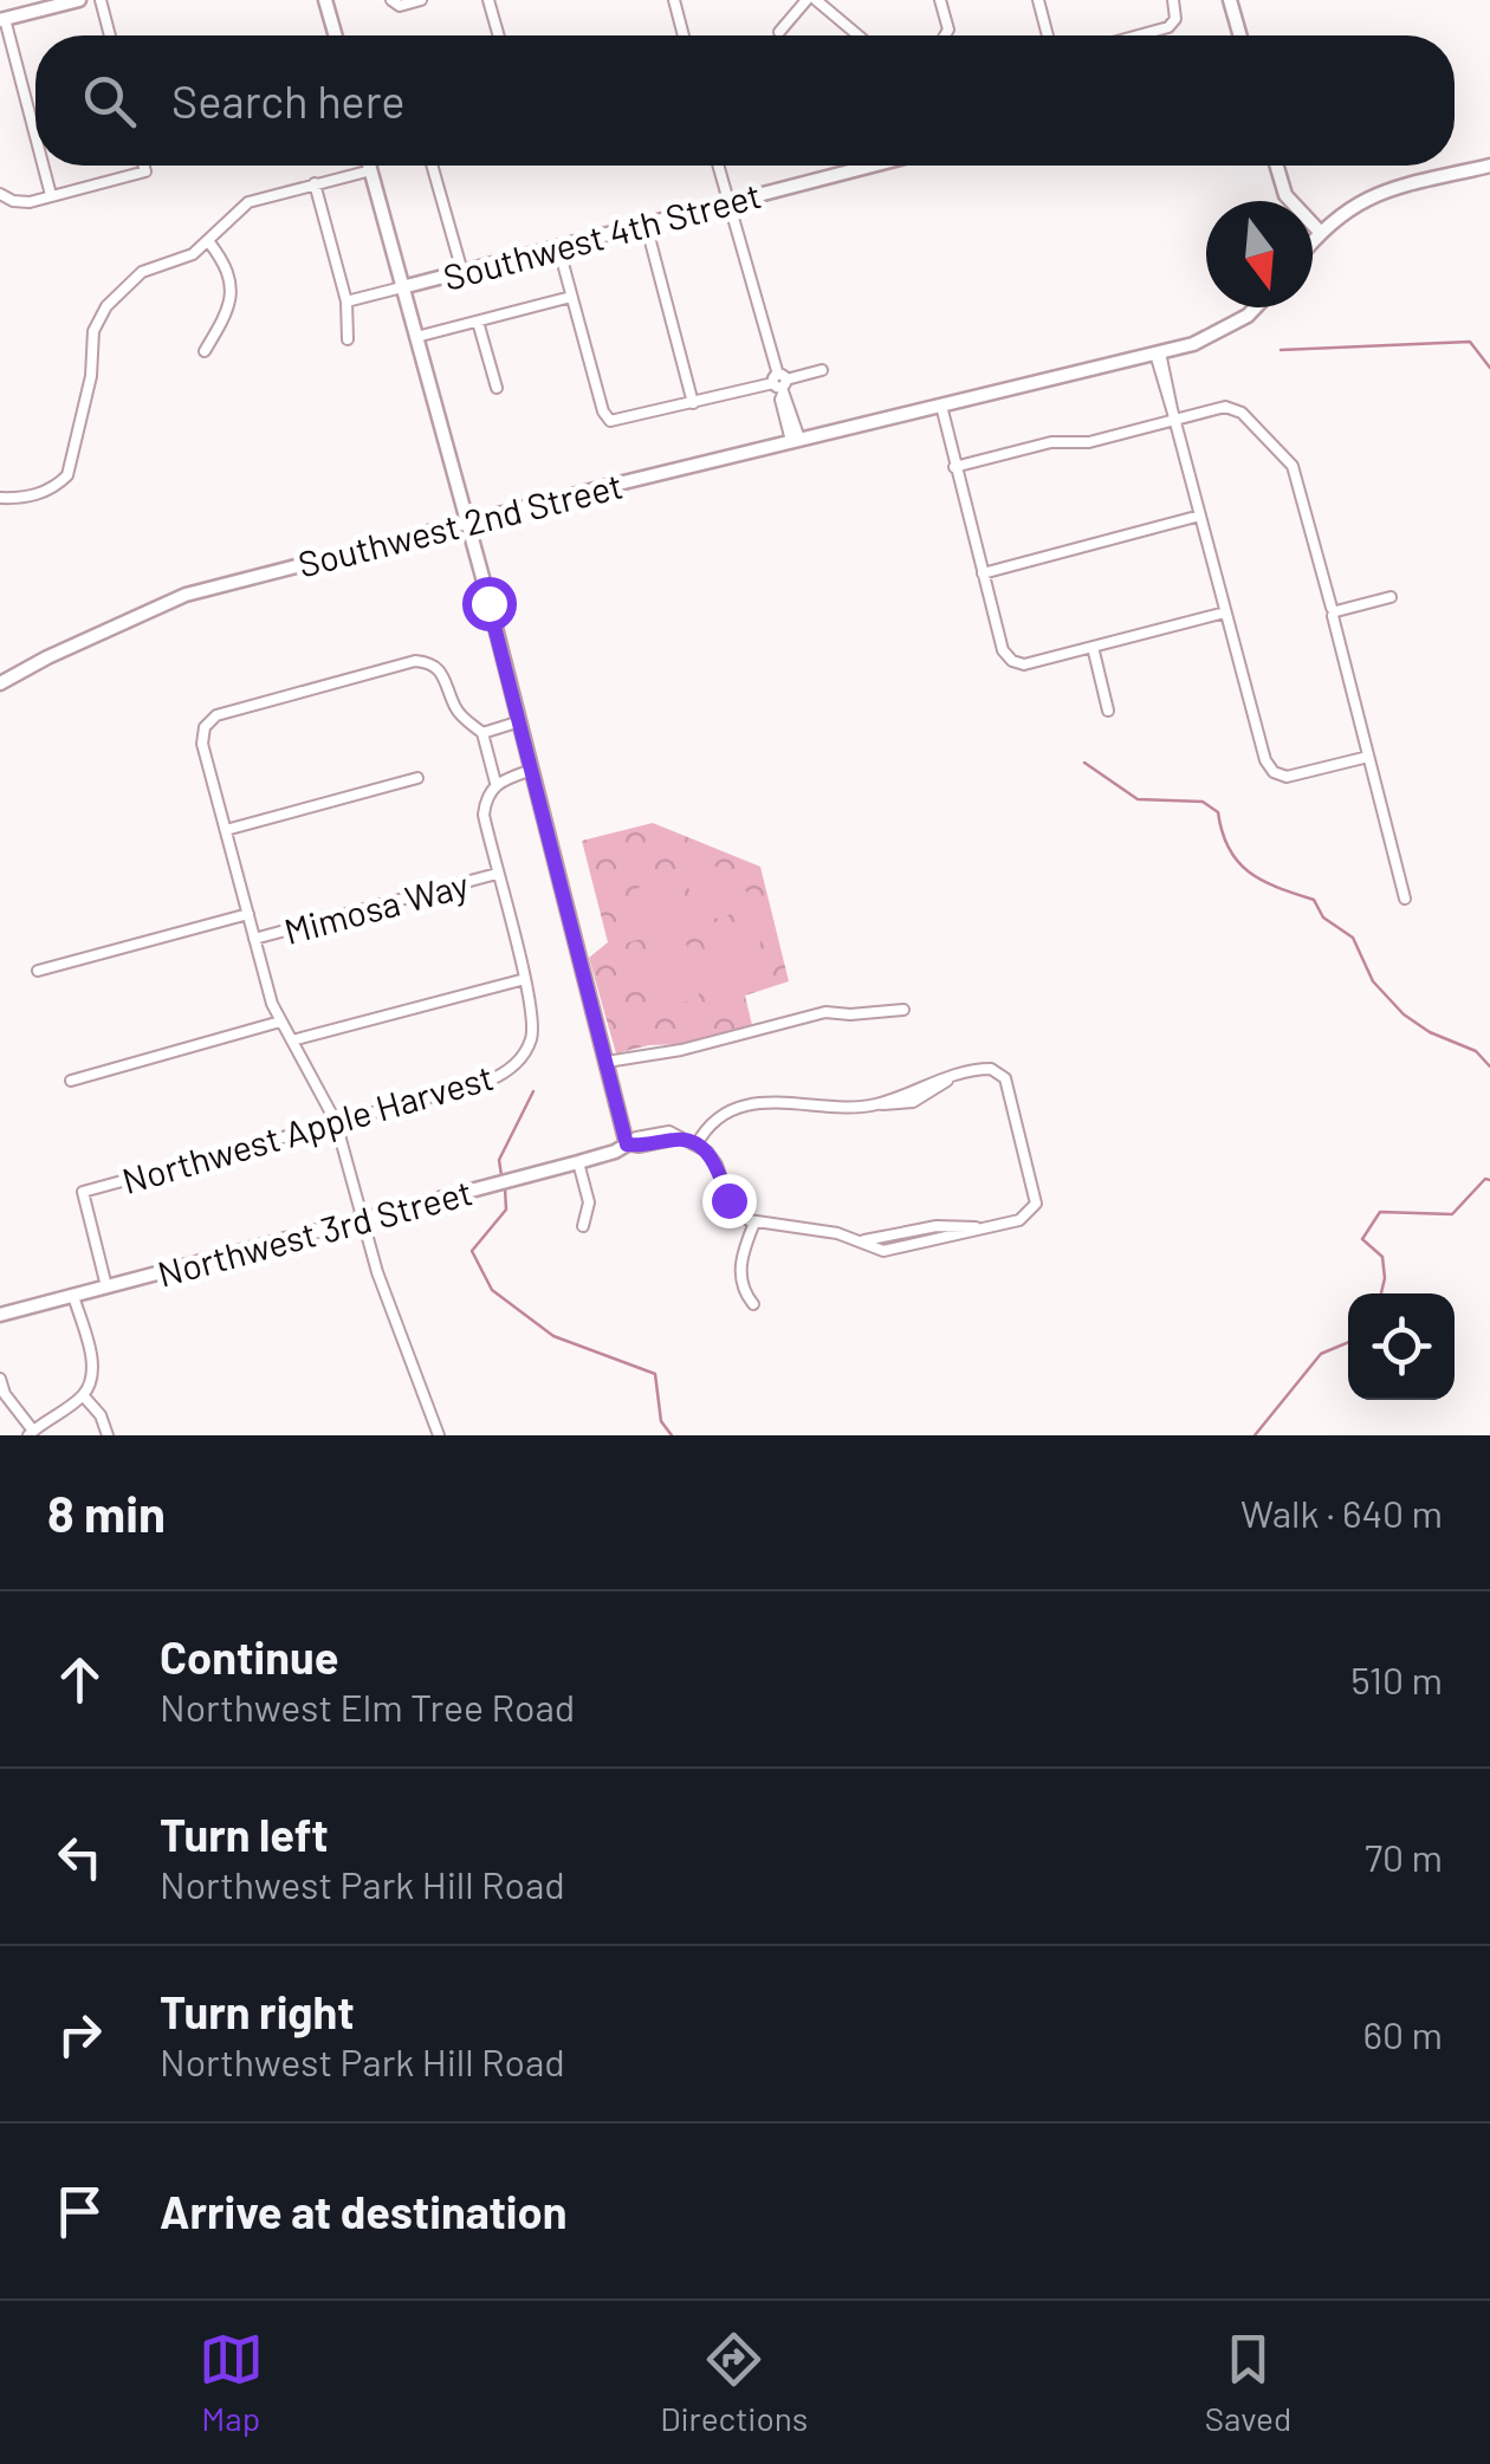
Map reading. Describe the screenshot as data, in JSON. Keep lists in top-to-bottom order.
{
  "streets": {
    "street": [
      "Southwest 4th Street",
      "Southwest 2nd Street",
      "Mimosa Way",
      "Northwest Apple Harvest",
      "Northwest 3rd Street"
    ]
  },
  "crossings": [
    ["Northwest Apple Harvest", "Northwest 3rd Street"]
  ],
  "north": "bottom",
  "page": {
    "search": "Search here",
    "heading": ["8 min", "Walk · 640 m"],
    "list": [
      ["Continue", "Northwest Elm Tree Road", "510 m"],
      ["Turn left", "Northwest Park Hill Road", "70 m"],
      ["Turn right", "Northwest Park Hill Road", "60 m"],
      "Arrive at destination"
    ],
    "nav": ["Map", "Directions", "Saved"]
  }
}
